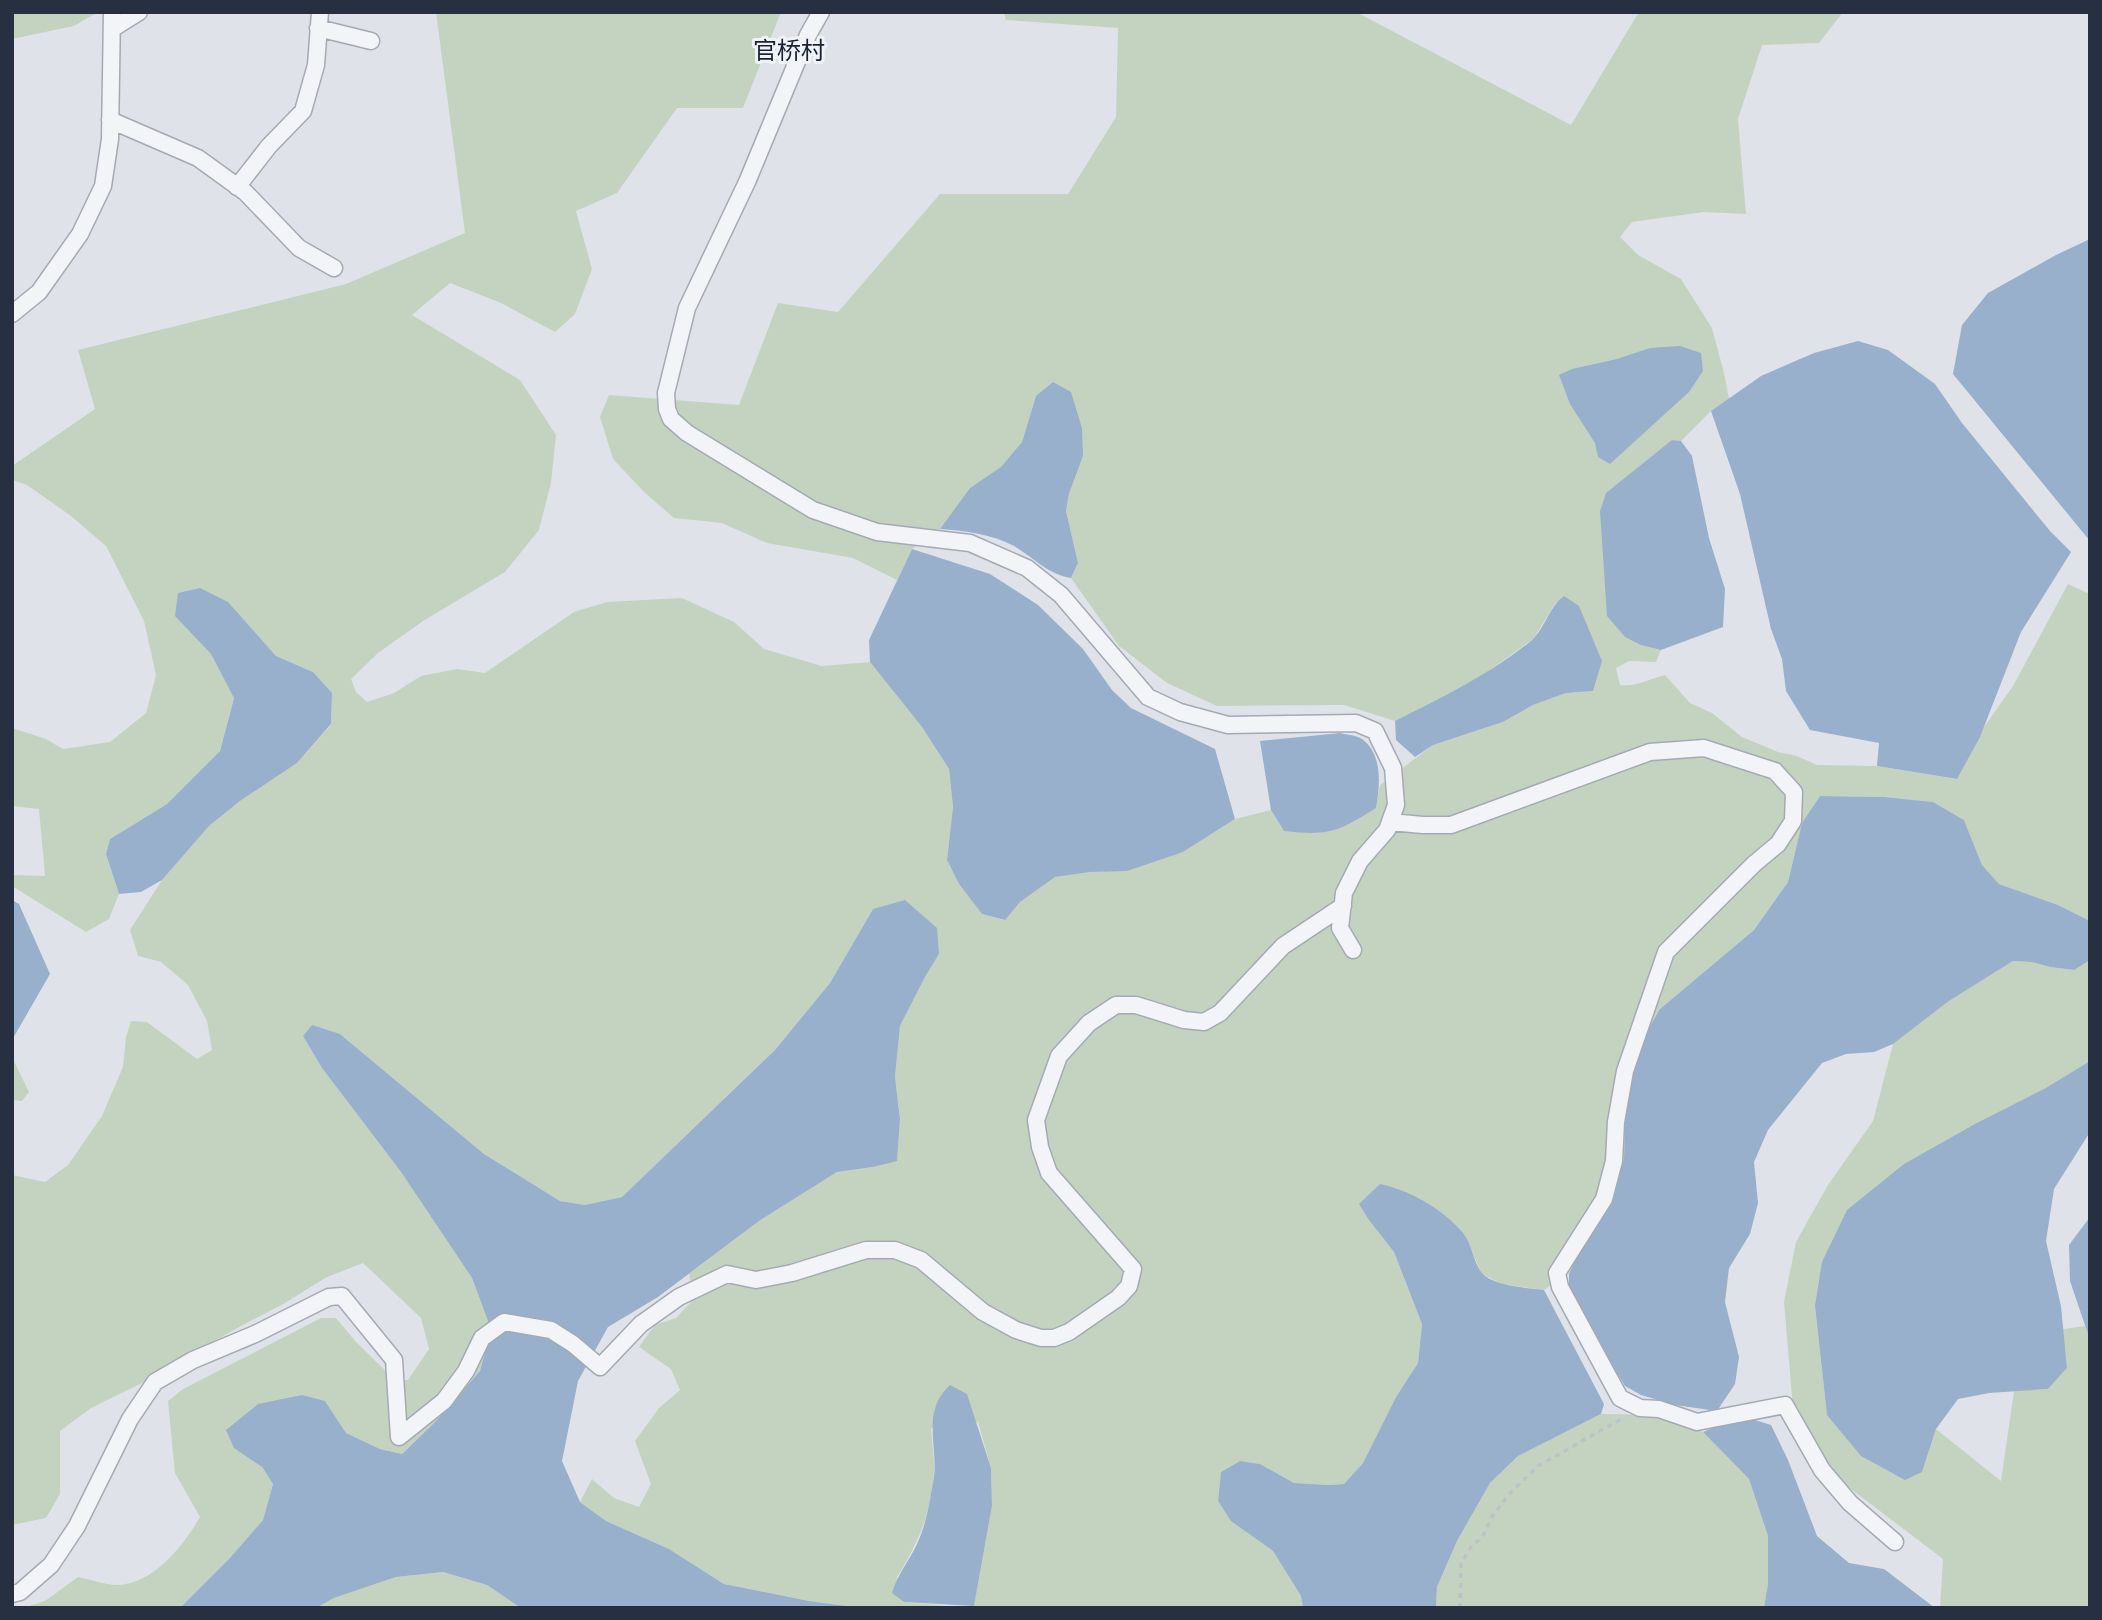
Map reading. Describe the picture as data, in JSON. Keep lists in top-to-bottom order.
{
  "districts": ["官桥村"]
}
